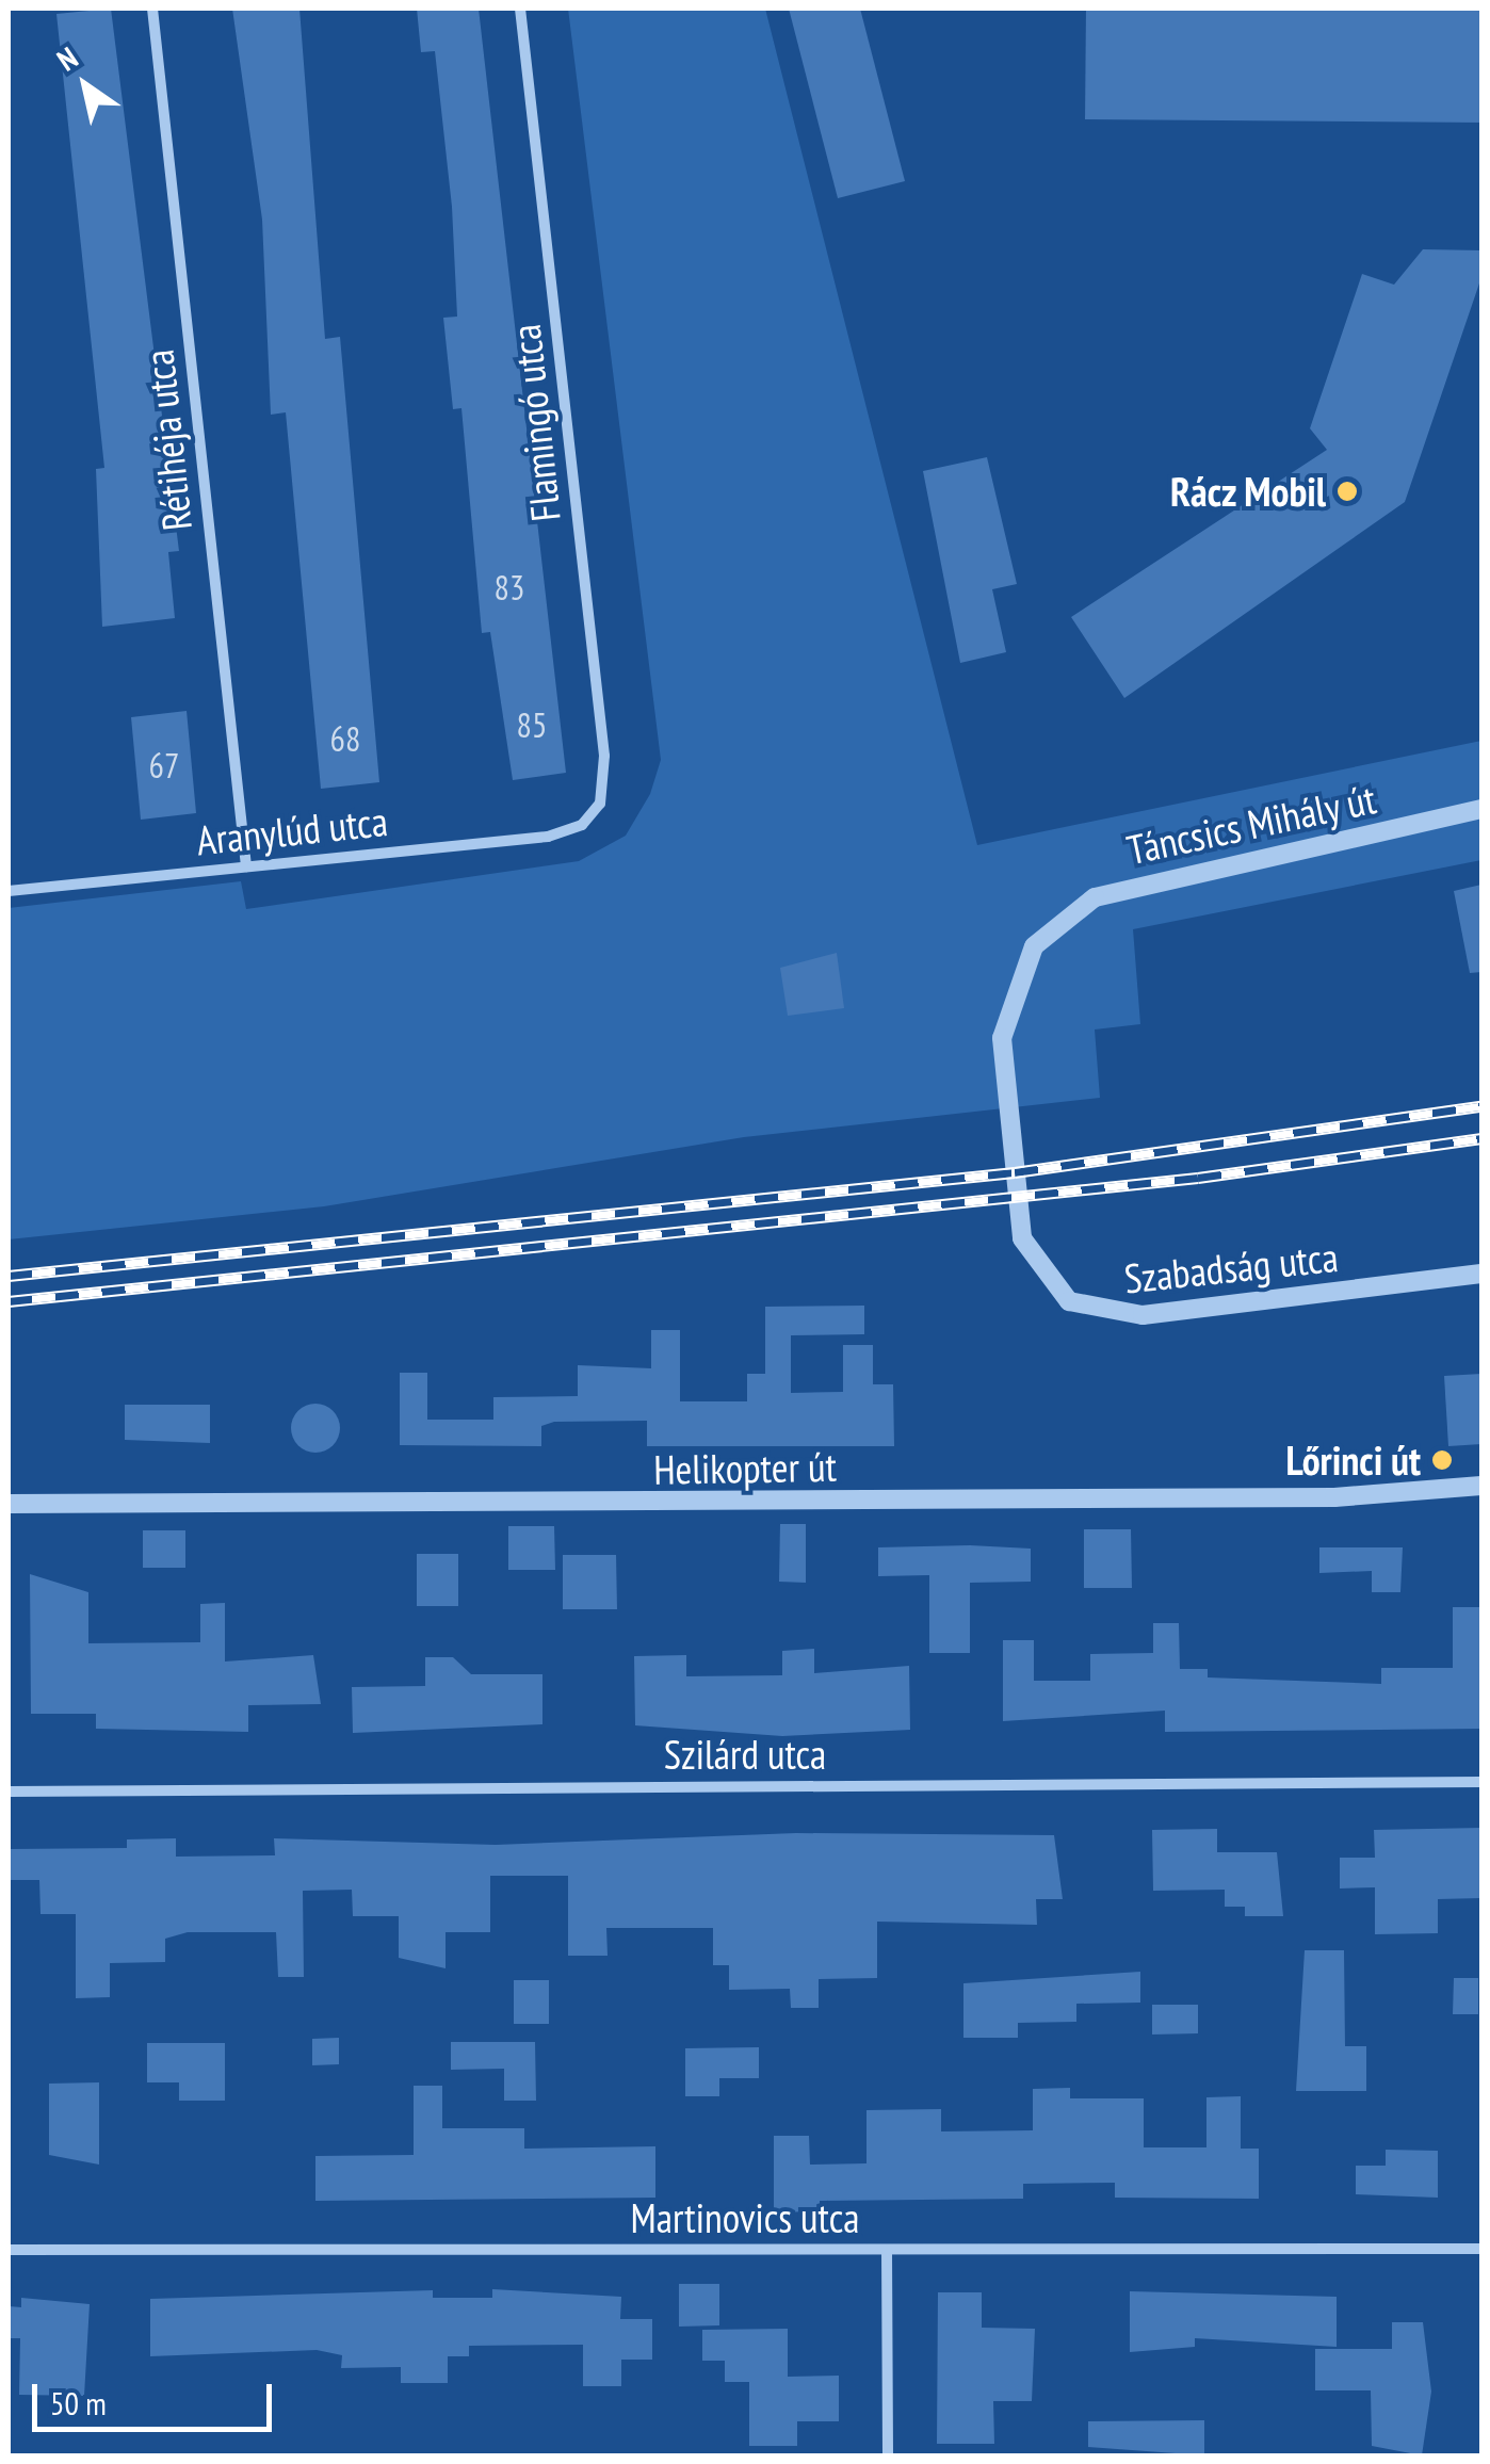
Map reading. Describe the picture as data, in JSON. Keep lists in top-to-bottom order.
{
  "streets": {
    "street": [
      "Flamingó utca",
      "Rétihéja utca",
      "Táncsics Mihály út",
      "Aranylúd utca",
      "Szabadság utca",
      "Helikopter út",
      "Szilárd utca",
      "Martinovics utca"
    ]
  },
  "crossings": [
    ["Flamingó utca", "Aranylúd utca"],
    ["Rétihéja utca", "Aranylúd utca"],
    ["Táncsics Mihály út", "Szabadság utca"]
  ],
  "places": ["Rácz Mobil", "Lőrinci út"],
  "house_numbers": [
    "83",
    "85",
    "68",
    "67"
  ],
  "scale_bar": "50 m",
  "north": "top left"
}
